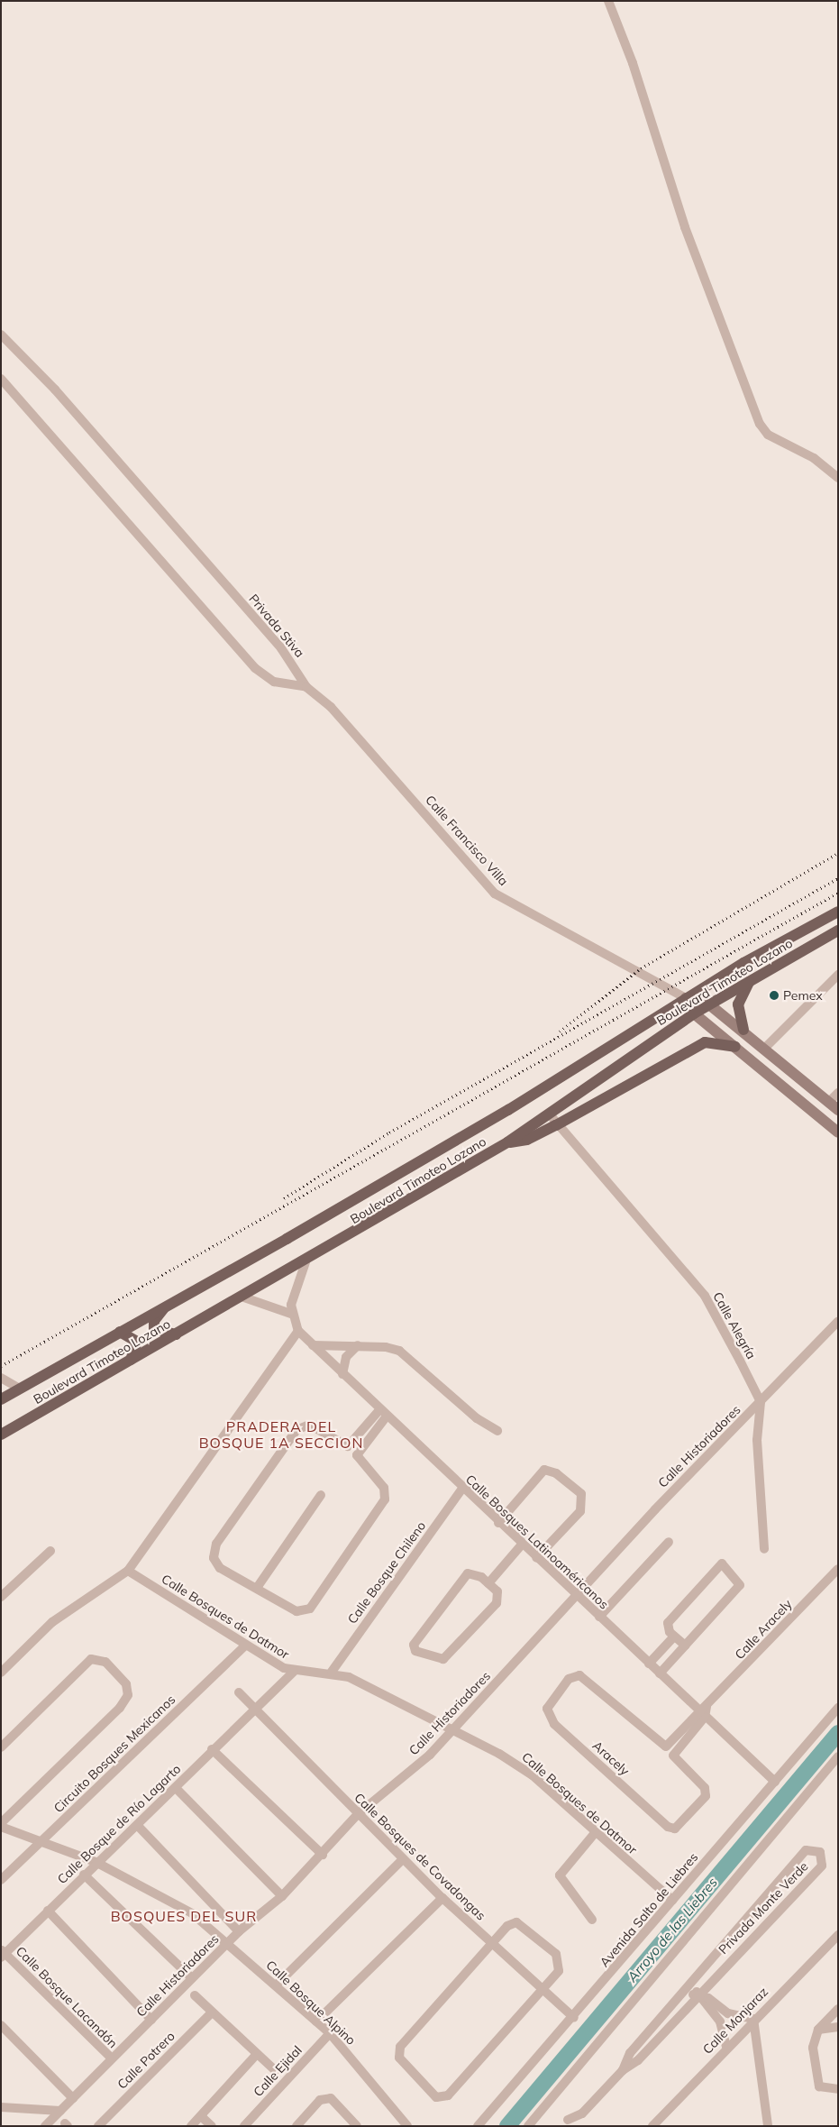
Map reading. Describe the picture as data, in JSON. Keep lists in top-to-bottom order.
{
  "streets": {
    "main road": ["Boulevard Timoteo Lozano"],
    "street": [
      "Privada Stiva",
      "Calle Francisco Villa",
      "Calle Alegría",
      "Calle Historiadores",
      "Calle Bosques Latinoaméricanos",
      "Calle Bosque Chileno",
      "Calle Bosques de Datmor",
      "Calle Aracely",
      "Circuito Bosques Mexicanos",
      "Aracely",
      "Calle Bosque de Río Lagarto",
      "Calle Bosques de Covadongas",
      "Privada Monte Verde",
      "Avenida Salto de Liebres",
      "Calle Bosque Lacandón",
      "Calle Bosque Alpino",
      "Calle Monjaraz",
      "Calle Potrero",
      "Calle Ejidal"
    ]
  },
  "crossings": [
    ["Privada Stiva", "Calle Francisco Villa"],
    ["Calle Francisco Villa", "Boulevard Timoteo Lozano"],
    ["Boulevard Timoteo Lozano", "Calle Alegría"],
    ["Calle Alegría", "Calle Historiadores"],
    ["Calle Historiadores", "Calle Bosques Latinoaméricanos"],
    ["Calle Historiadores", "Calle Bosques de Datmor"],
    ["Calle Historiadores", "Calle Bosques de Covadongas"],
    ["Calle Historiadores", "Calle Bosque Lacandón"],
    ["Calle Historiadores", "Calle Bosque Alpino"],
    ["Calle Bosques Latinoaméricanos", "Calle Bosque Chileno"],
    ["Calle Bosques Latinoaméricanos", "Calle Aracely"],
    ["Calle Bosques Latinoaméricanos", "Aracely"],
    ["Calle Bosques Latinoaméricanos", "Avenida Salto de Liebres"],
    ["Calle Bosque Chileno", "Calle Bosques de Datmor"],
    ["Calle Bosques de Datmor", "Circuito Bosques Mexicanos"],
    ["Calle Bosques de Datmor", "Calle Bosque de Río Lagarto"],
    ["Calle Bosques de Datmor", "Avenida Salto de Liebres"],
    ["Calle Aracely", "Aracely"],
    ["Circuito Bosques Mexicanos", "Calle Bosque Alpino"],
    ["Calle Bosque de Río Lagarto", "Calle Bosques de Covadongas"],
    ["Calle Bosque de Río Lagarto", "Calle Bosque Lacandón"],
    ["Calle Bosque de Río Lagarto", "Calle Bosque Alpino"],
    ["Calle Bosques de Covadongas", "Avenida Salto de Liebres"],
    ["Calle Bosque Alpino", "Calle Ejidal"]
  ],
  "districts": ["PRADERA DEL BOSQUE 1A SECCION", "BOSQUES DEL SUR"],
  "water": ["Arroyo de las Liebres"],
  "places": ["Pemex"]
}
